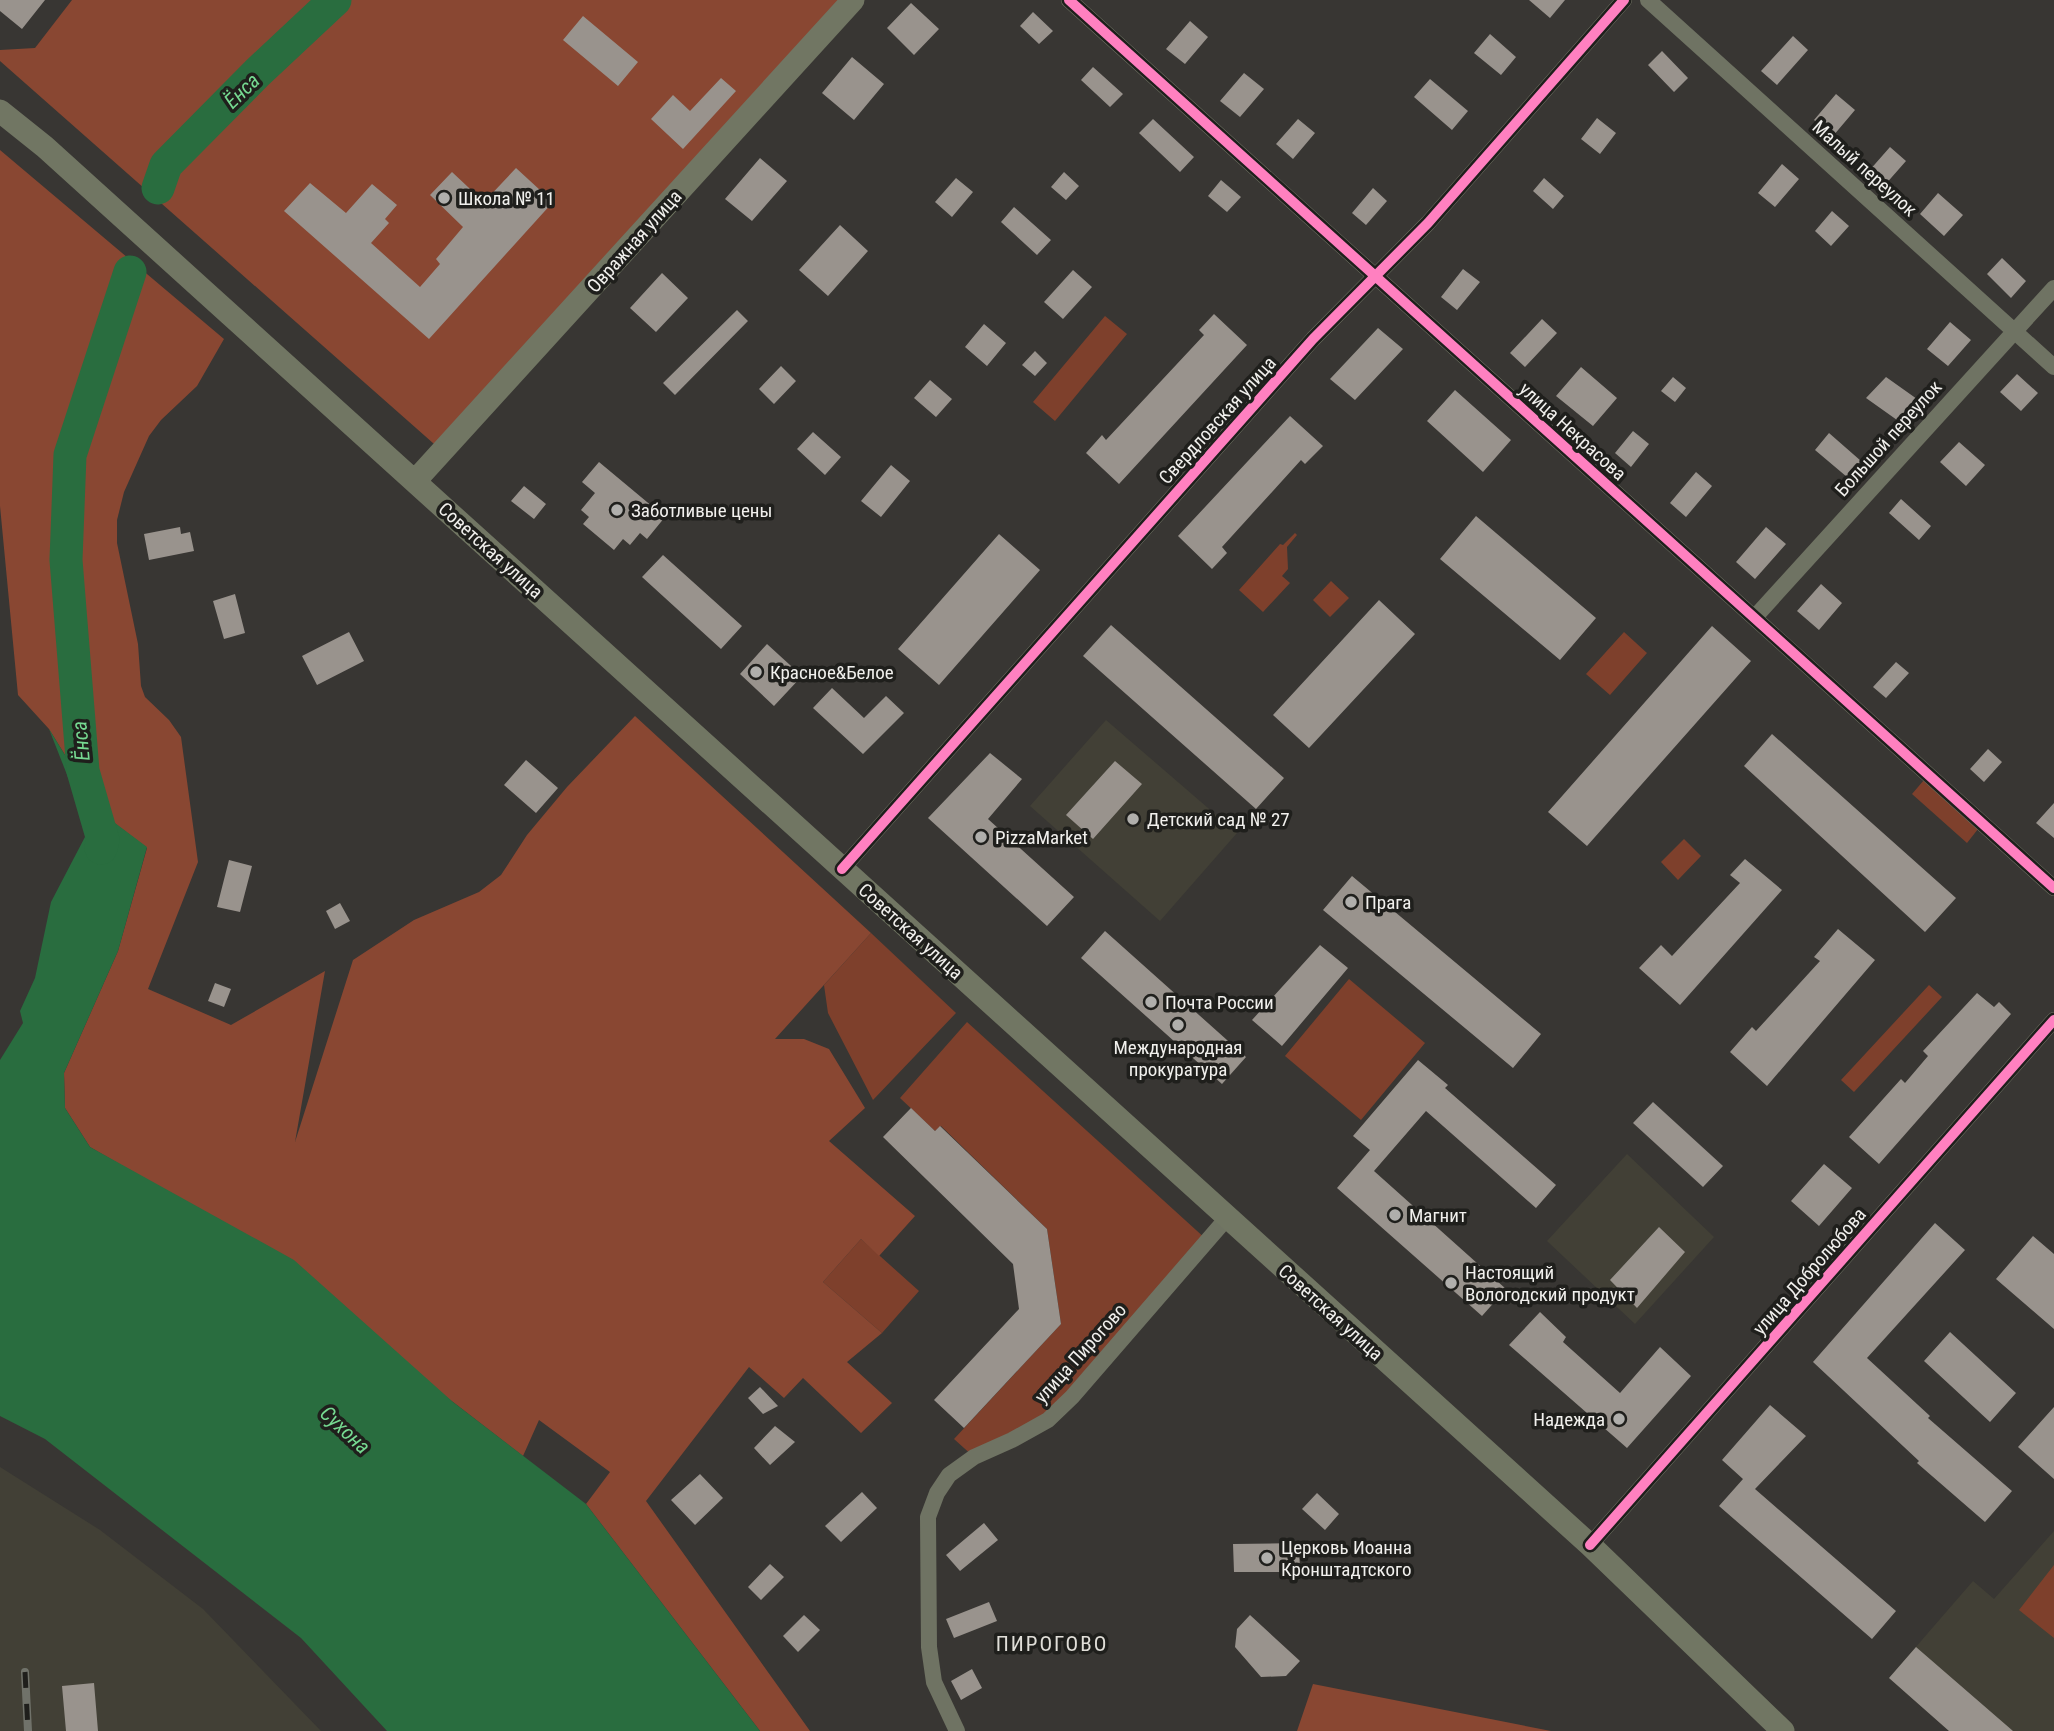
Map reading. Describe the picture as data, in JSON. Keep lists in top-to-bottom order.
{
  "streets": {
    "main road": ["Овражная улица", "Советская улица"],
    "street": [
      "Малый переулок",
      "Свердловская улица",
      "улица Некрасова",
      "Большой переулок",
      "улица Добролюбова",
      "улица Пирогово"
    ]
  },
  "crossings": [
    ["Малый переулок", "Большой переулок"],
    ["Овражная улица", "Советская улица"],
    ["Свердловская улица", "улица Некрасова"],
    ["Свердловская улица", "Советская улица"],
    ["улица Некрасова", "Большой переулок"],
    ["Советская улица", "улица Добролюбова"],
    ["Советская улица", "улица Пирогово"]
  ],
  "districts": ["ПИРОГОВО"],
  "water": ["Ёнса", "Сухона"],
  "places": [
    "Школа № 11",
    "Заботливые цены",
    "Красное&Белое",
    "Детский сад № 27",
    "PizzaMarket",
    "Прага",
    "Почта России",
    "Международная прокуратура",
    "Магнит",
    "Настоящий Вологодский продукт",
    "Надежда",
    "Церковь Иоанна Кронштадтского"
  ]
}
